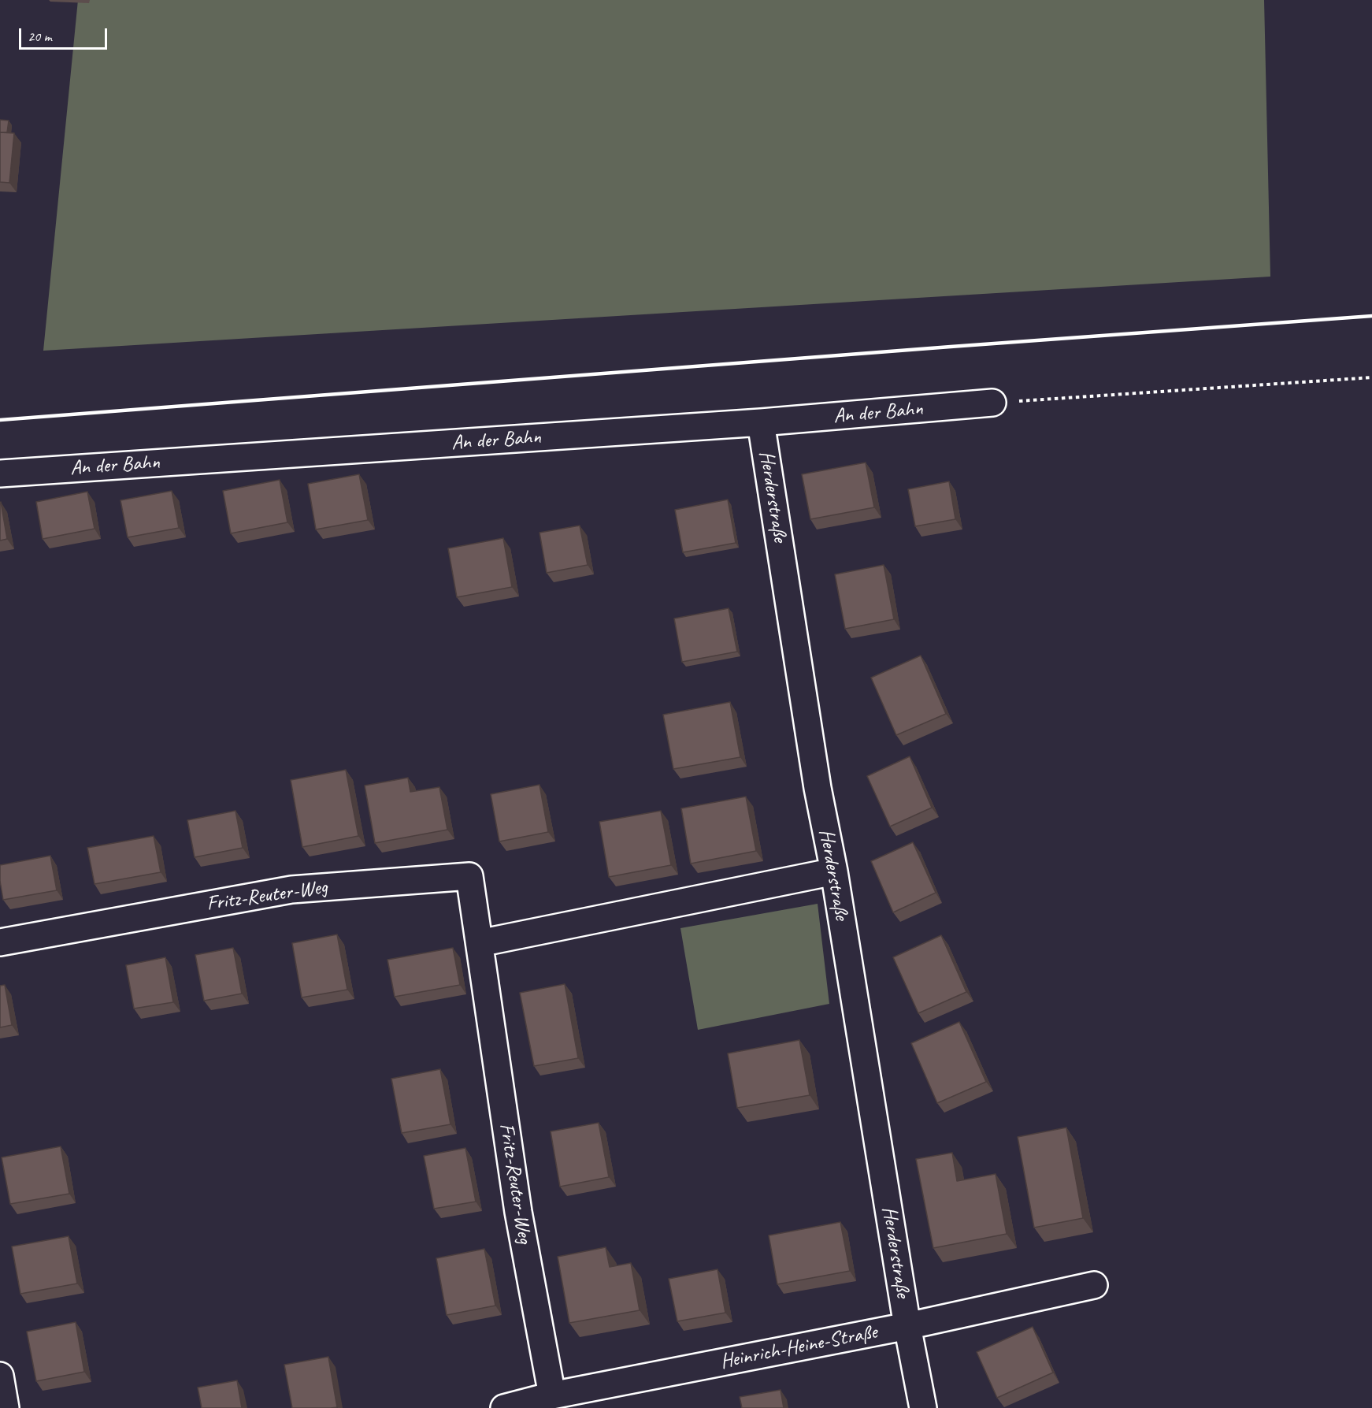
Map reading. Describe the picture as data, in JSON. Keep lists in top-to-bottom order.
{
  "streets": {
    "street": [
      "An der Bahn",
      "Herderstraße",
      "Fritz-Reuter-Weg",
      "Heinrich-Heine-Straße"
    ]
  },
  "crossings": [
    ["An der Bahn", "Herderstraße"],
    ["Herderstraße", "Heinrich-Heine-Straße"],
    ["Fritz-Reuter-Weg", "Heinrich-Heine-Straße"]
  ],
  "scale_bar": "20 m"
}
